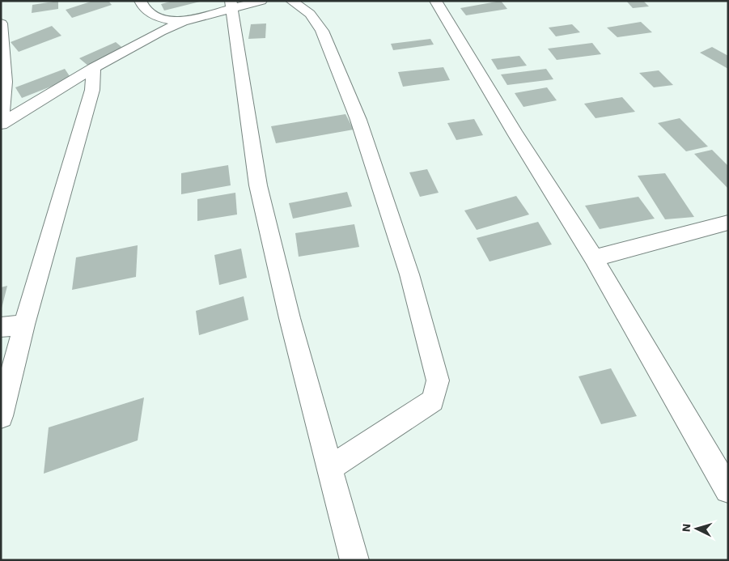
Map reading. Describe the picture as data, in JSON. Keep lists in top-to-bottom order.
{
  "north": "left"
}
